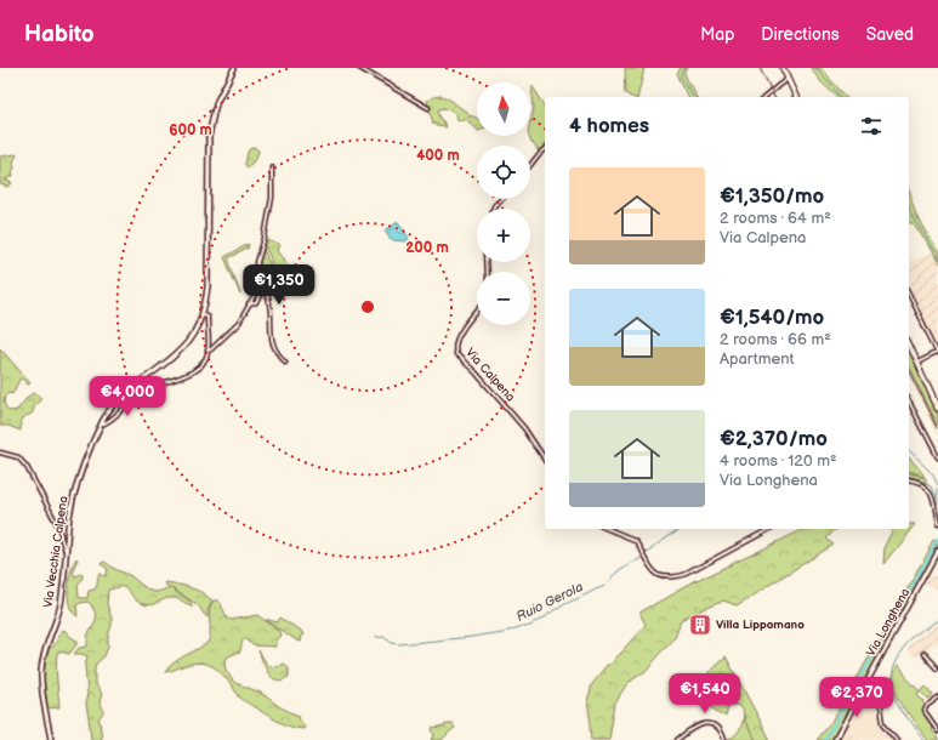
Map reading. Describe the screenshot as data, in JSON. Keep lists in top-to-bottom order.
{
  "streets": {
    "main road": ["Via Vecchia Calpena", "Via Longhena"],
    "street": ["Via Calpena"]
  },
  "water": ["Ruio Gerola"],
  "places": {
    "building": ["Villa Lippomano"]
  },
  "north": "top",
  "page": {
    "header": "Habito",
    "nav": ["Map", "Directions", "Saved"],
    "map_buttons": ["+", "−"],
    "heading": "4 homes",
    "list": [
      {
        "name": "€1,350/mo",
        "note": "2 rooms · 64 m² · Via Calpena"
      },
      {
        "name": "€1,540/mo",
        "note": "2 rooms · 66 m² · Apartment"
      },
      {
        "name": "€2,370/mo",
        "note": "4 rooms · 120 m² · Via Longhena"
      }
    ],
    "price": [
      "€1,350",
      "€4,000",
      "€1,540",
      "€2,370"
    ]
  },
  "rings": ["600 m", "400 m", "200 m"]
}
